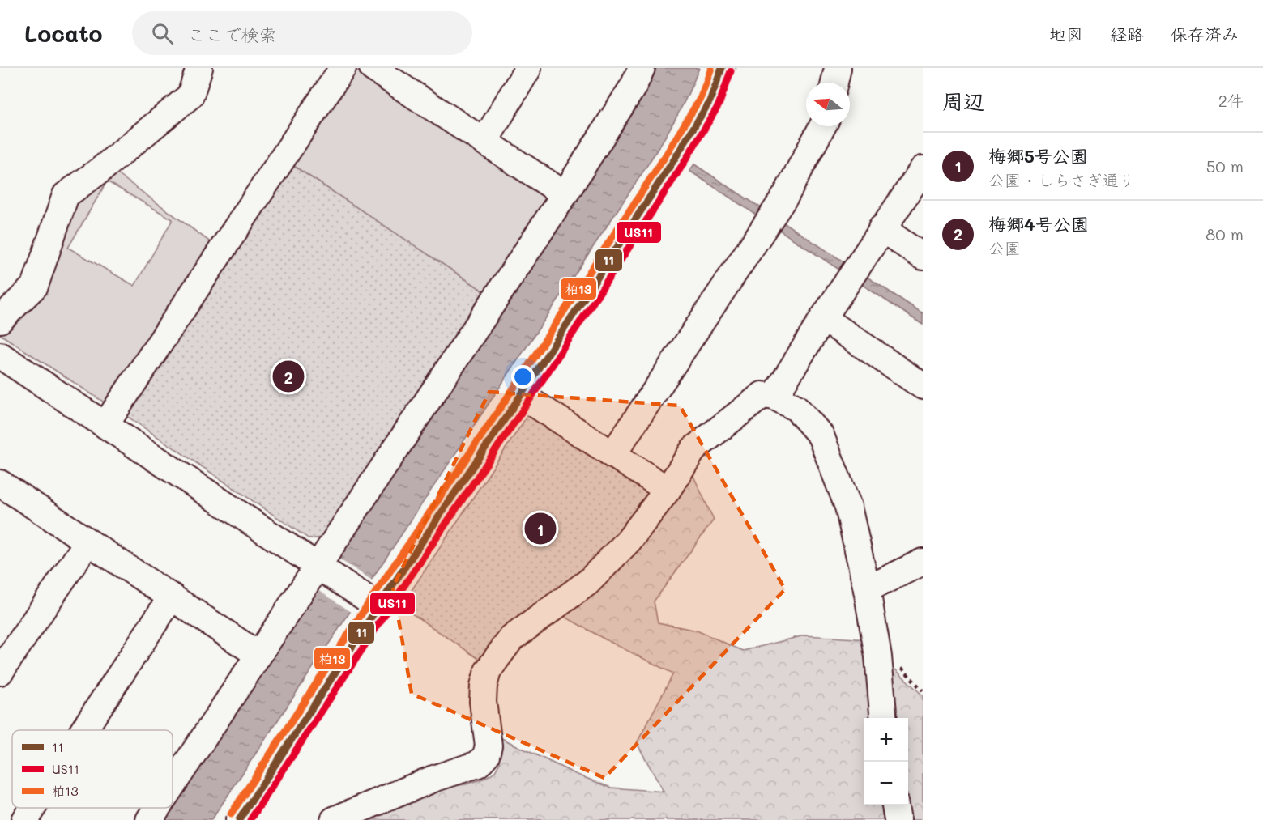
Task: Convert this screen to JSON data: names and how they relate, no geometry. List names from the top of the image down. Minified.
{"lines":["transit line 11","transit line 柏13","transit line US11"],"legend":["11","US11","柏13"],"north":"left","page":{"header":"Locato","search":"ここで検索","nav":["地図","経路","保存済み"],"heading":["周辺","2件"],"list":[{"mark":"1","name":"梅郷5号公園","note":"公園 · しらさぎ通り","value":"50 m"},{"mark":"2","name":"梅郷4号公園","note":"公園","value":"80 m"}],"pins":["2","1"],"map_buttons":["+","−"]}}
